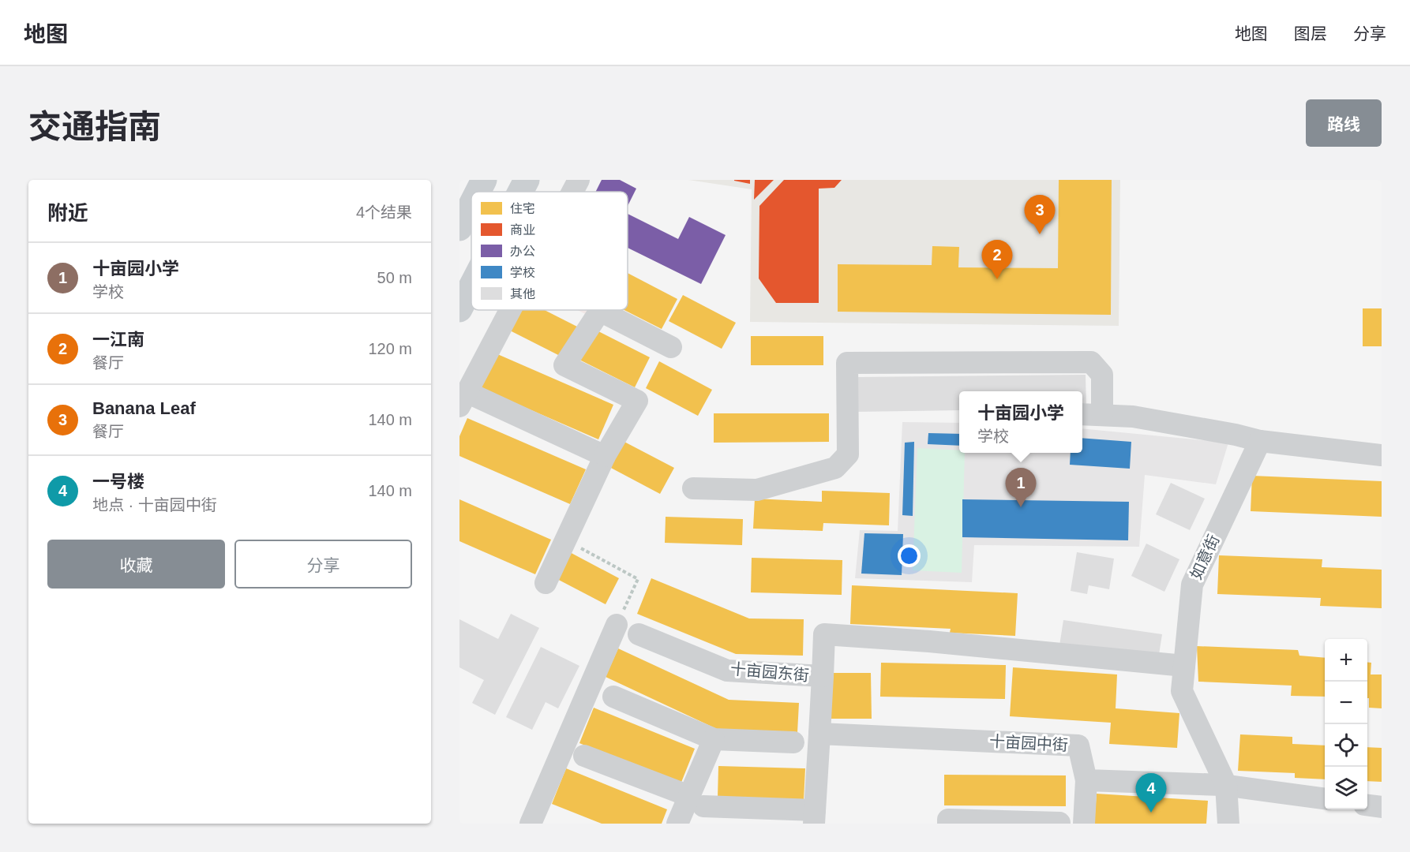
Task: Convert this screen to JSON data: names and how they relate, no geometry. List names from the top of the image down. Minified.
{"streets":{"street":["如意街","十亩园东街","十亩园中街"]},"crossings":[["十亩园东街","十亩园中街"]],"legend":["住宅","商业","办公","学校","其他"],"page":{"header":"地图","nav":["地图","图层","分享"],"title":"交通指南","buttons":["路线",["收藏","分享"]],"heading":["附近","4个结果"],"pins":["3","2","1","4"],"list":[{"mark":"1","name":"十亩园小学","note":"学校","value":"50 m"},{"mark":"2","name":"一江南","note":"餐厅","value":"120 m"},{"mark":"3","name":"Banana Leaf","note":"餐厅","value":"140 m"},{"mark":"4","name":"一号楼","note":"地点 · 十亩园中街","value":"140 m"}],"popup":["十亩园小学","学校"],"map_buttons":["+","−"]}}
